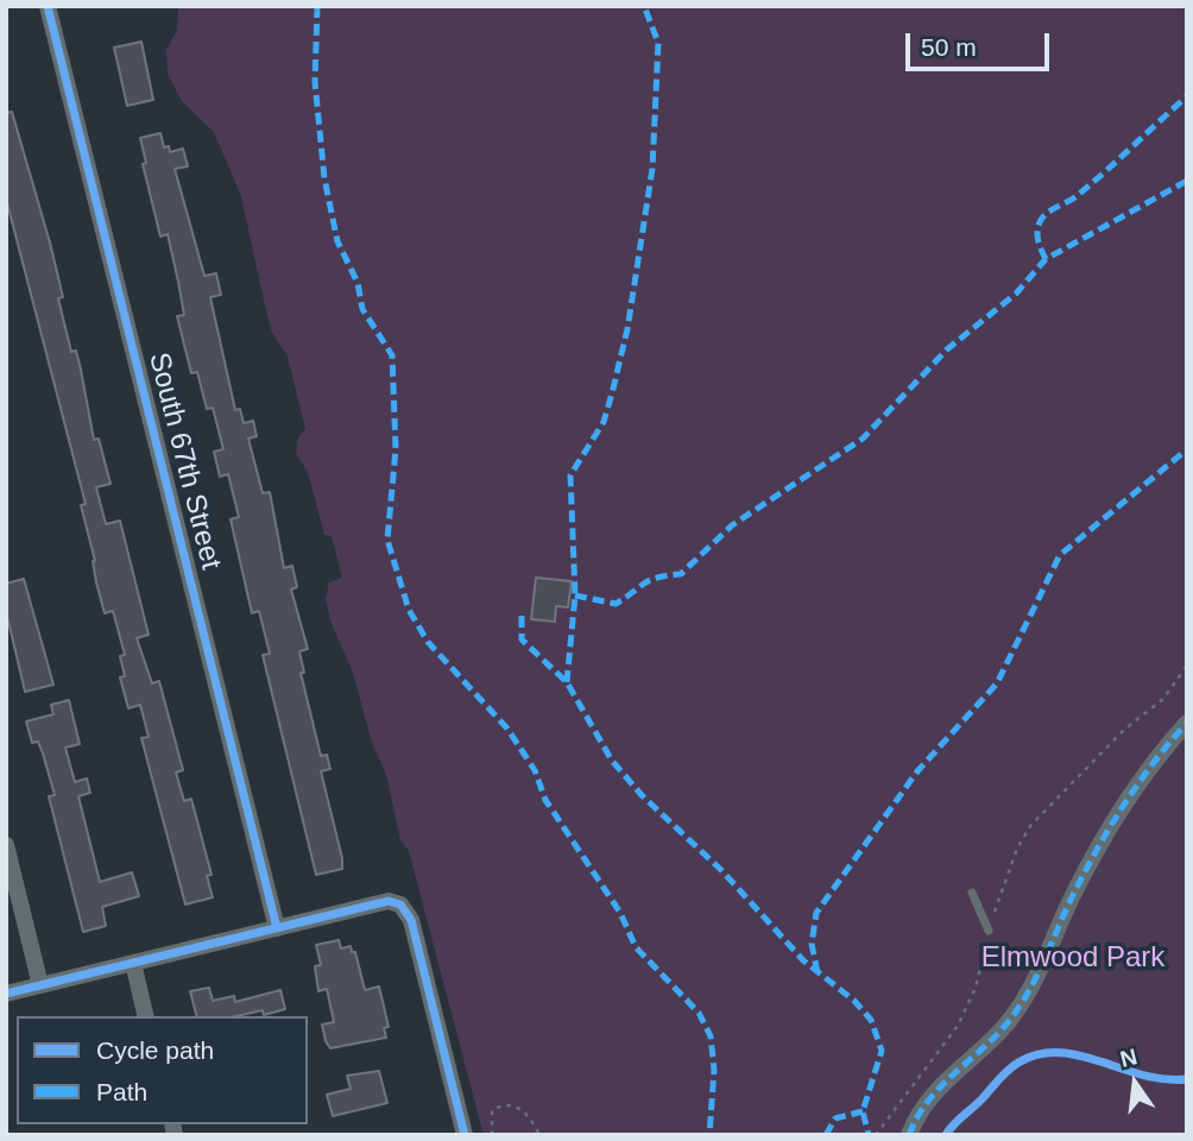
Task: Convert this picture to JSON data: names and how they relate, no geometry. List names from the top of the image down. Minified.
{"streets":{"street":["South 67th Street"]},"parks":["Elmwood Park"],"legend":["Cycle path","Path"],"scale_bar":"50 m","north":"top"}
